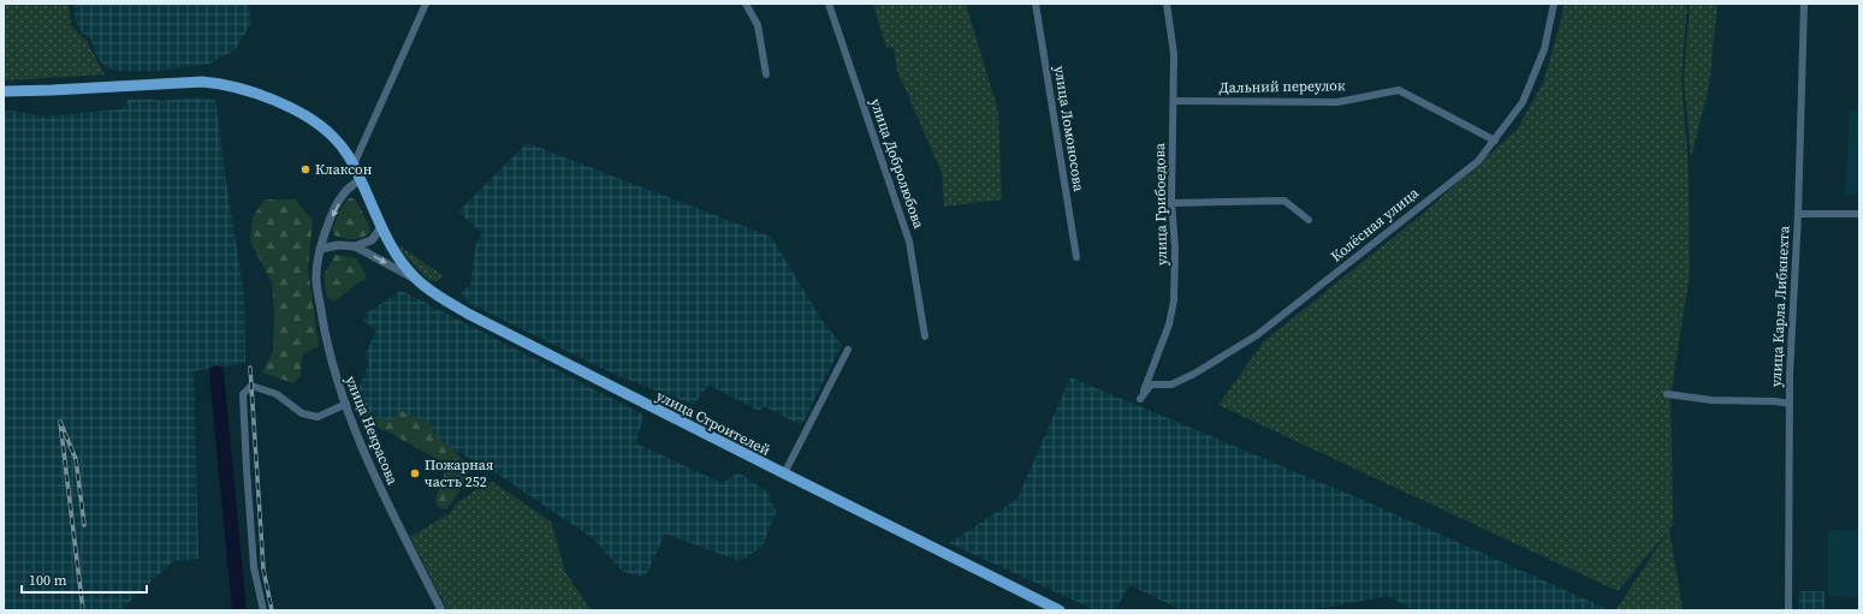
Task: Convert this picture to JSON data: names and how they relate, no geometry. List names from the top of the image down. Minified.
{"streets":{"main road":["улица Строителей"],"street":["Дальний переулок","улица Ломоносова","улица Добролюбова","улица Грибоедова","Колёсная улица","улица Карла Либкнехта","улица Некрасова"]},"crossings":[["Дальний переулок","улица Грибоедова"],["Дальний переулок","Колёсная улица"],["улица Грибоедова","Колёсная улица"],["улица Строителей","улица Некрасова"]],"places":["Клаксон","Пожарная часть 252"],"scale_bar":"100 m"}
